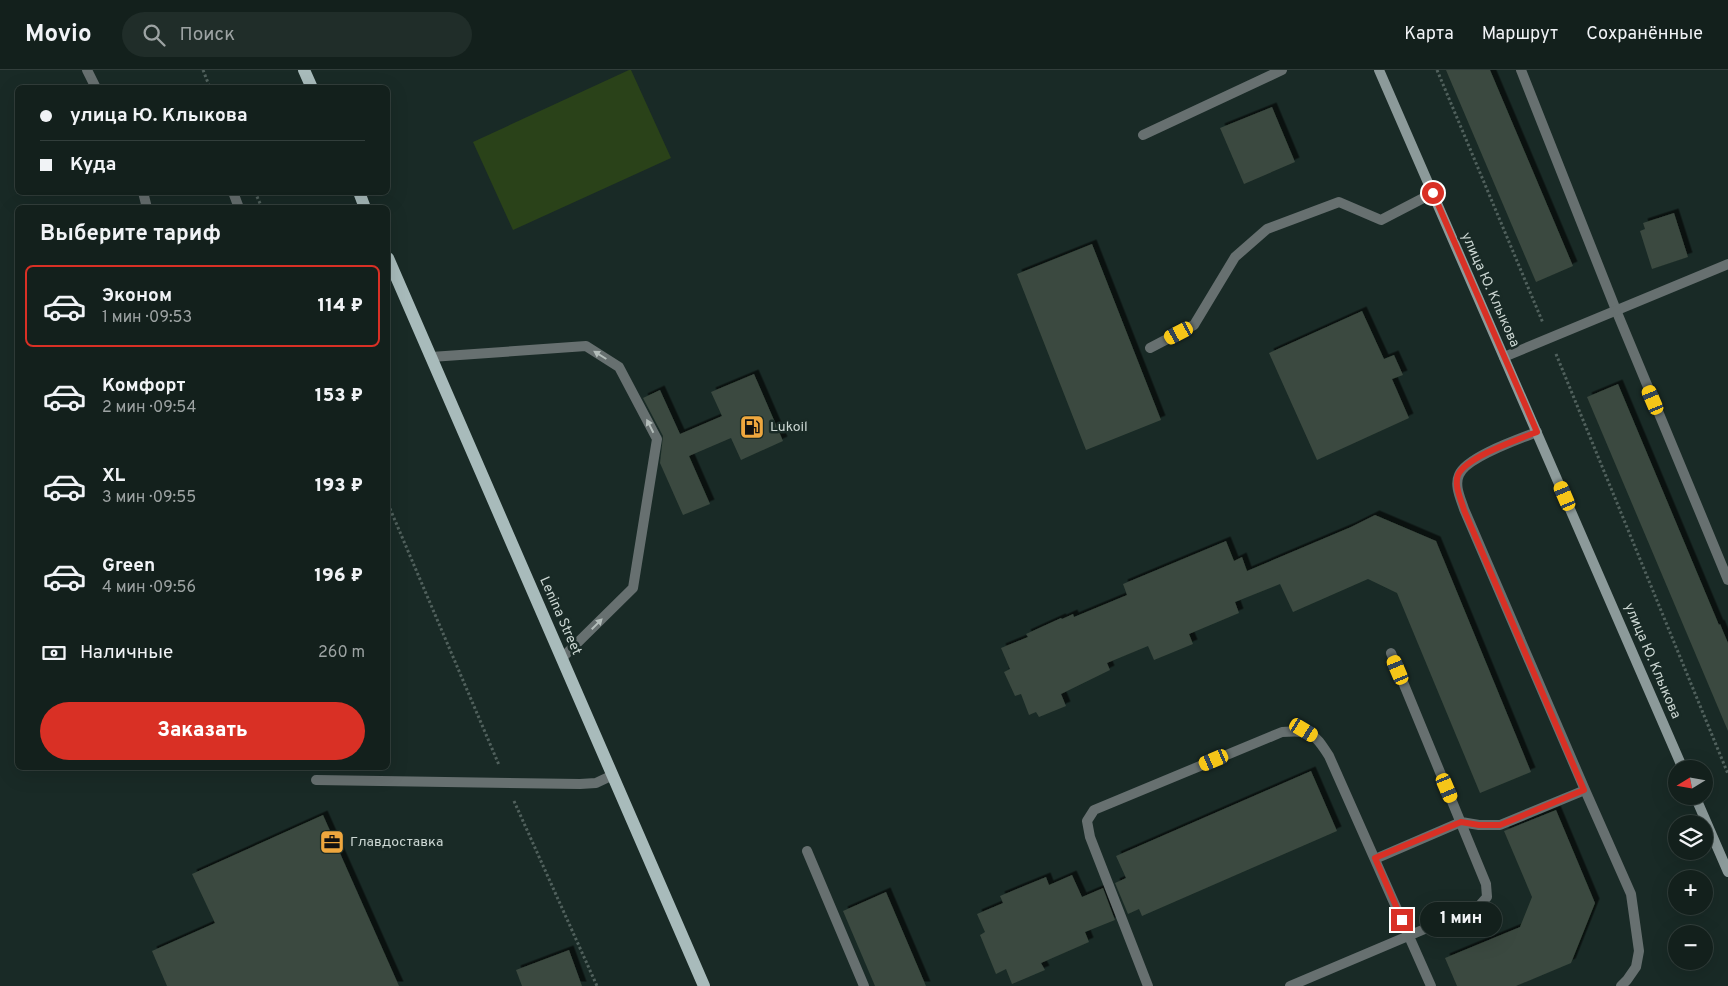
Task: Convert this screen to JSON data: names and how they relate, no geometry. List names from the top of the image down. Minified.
{"streets":{"main road":["улица Ю. Клыкова","Lenina Street"]},"places":{"fuel station":["Lukoil"],"office":["Главдоставка"]},"north":"left","page":{"header":"Movio","search":"Поиск","nav":["Карта","Маршрут","Сохранённые"],"banner":["улица Ю. Клыкова","Куда"],"heading":"Выберите тариф","list":[{"name":"Эконом","note":"1 мин · 09:53","value":"114 ₽"},{"name":"Комфорт","note":"2 мин · 09:54","value":"153 ₽"},{"name":"XL","note":"3 мин · 09:55","value":"193 ₽"},{"name":"Green","note":"4 мин · 09:56","value":"196 ₽"}],"pay":["Наличные","260 m"],"buttons":"Заказать","map_buttons":["+","−"],"bubble":"1 мин"}}
